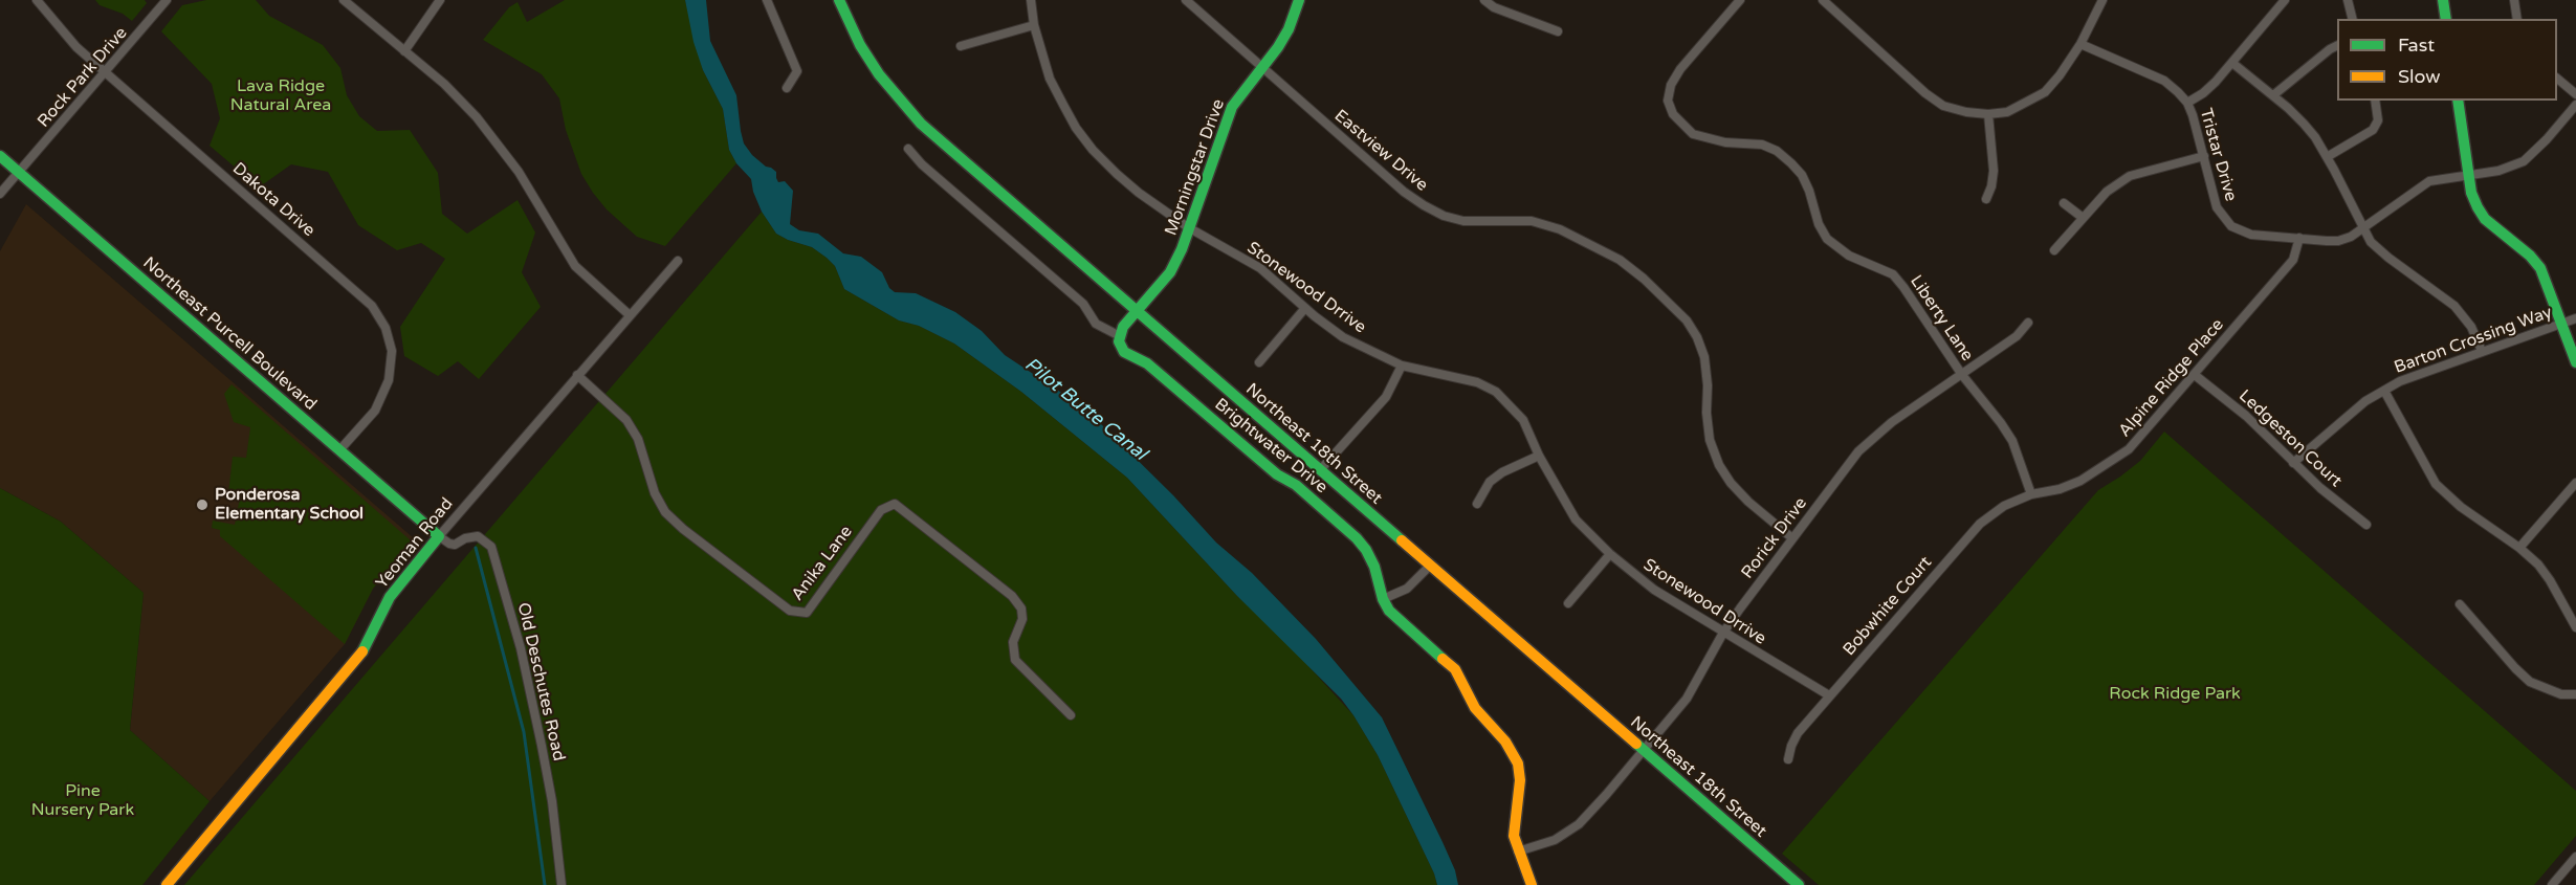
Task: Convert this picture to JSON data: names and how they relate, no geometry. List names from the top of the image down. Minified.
{"streets":{"street":["Rock Park Drive","Eastview Drive","Tristar Drive","Morningstar Drive","Dakota Drive","Stonewood Drrive","Liberty Lane","Northeast Purcell Boulevard","Barton Crossing Way","Alpine Ridge Place","Ledgeston Court","Northeast 18th Street","Brightwater Drive","Rorick Drive","Yeoman Road","Anika Lane","Bobwhite Court","Old Deschutes Road"]},"crossings":[["Rock Park Drive","Dakota Drive"],["Rock Park Drive","Northeast Purcell Boulevard"],["Eastview Drive","Morningstar Drive"],["Eastview Drive","Rorick Drive"],["Tristar Drive","Alpine Ridge Place"],["Morningstar Drive","Stonewood Drrive"],["Morningstar Drive","Northeast 18th Street"],["Dakota Drive","Northeast Purcell Boulevard"],["Stonewood Drrive","Rorick Drive"],["Stonewood Drrive","Bobwhite Court"],["Liberty Lane","Alpine Ridge Place"],["Liberty Lane","Rorick Drive"],["Liberty Lane","Bobwhite Court"],["Northeast Purcell Boulevard","Yeoman Road"],["Northeast Purcell Boulevard","Old Deschutes Road"],["Barton Crossing Way","Ledgeston Court"],["Alpine Ridge Place","Ledgeston Court"],["Alpine Ridge Place","Bobwhite Court"],["Northeast 18th Street","Rorick Drive"],["Brightwater Drive","Rorick Drive"],["Yeoman Road","Anika Lane"],["Yeoman Road","Old Deschutes Road"]],"water":["Pilot Butte Canal"],"parks":["Lava Ridge Natural Area","Rock Ridge Park","Pine Nursery Park"],"places":["Ponderosa Elementary School"],"legend":["Fast","Slow"]}
